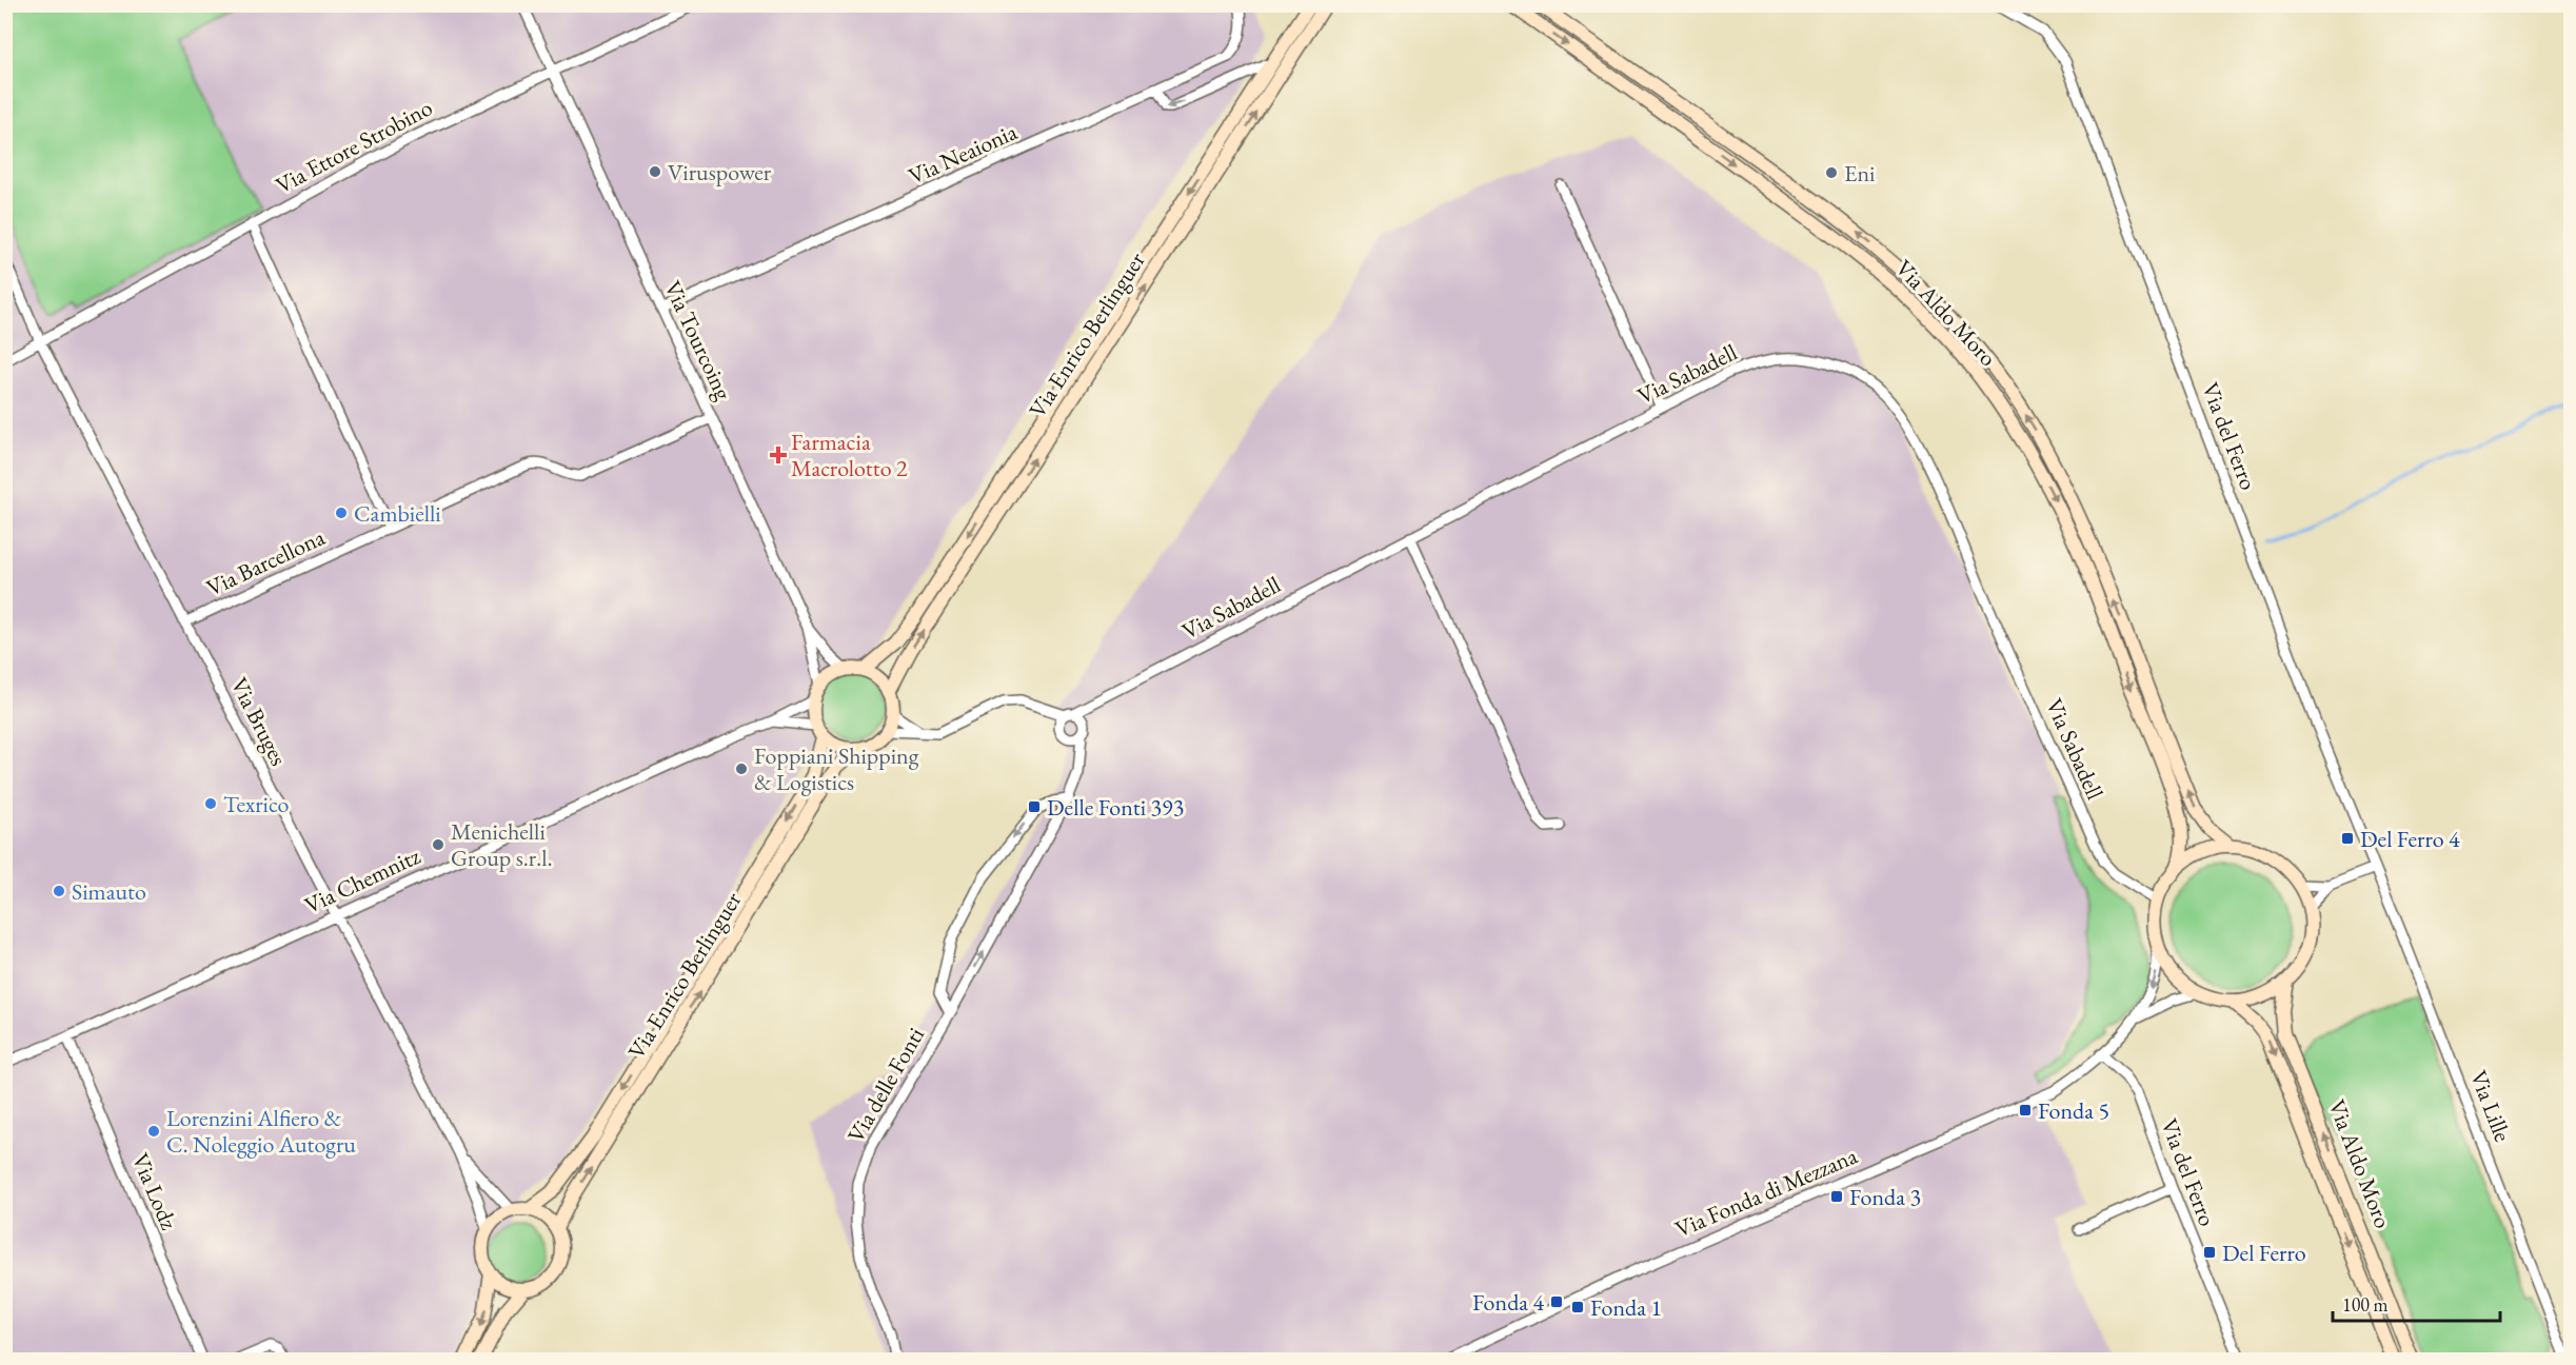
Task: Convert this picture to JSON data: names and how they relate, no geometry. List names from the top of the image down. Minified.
{"streets":{"main road":["Via Aldo Moro","Via Enrico Berlinguer"],"street":["Via Ettore Strobino","Via Neaionia","Via Tourcoing","Via Sabadell","Via del Ferro","Via Barcellona","Via Bruges","Via Chemnitz","Via delle Fonti","Via Lille","Via Lodz","Via Fonda di Mezzana"]},"crossings":[["Via Ettore Strobino","Via Tourcoing"],["Via Ettore Strobino","Via Bruges"],["Via Neaionia","Via Tourcoing"],["Via Aldo Moro","Via Sabadell"],["Via Enrico Berlinguer","Via Tourcoing"],["Via Enrico Berlinguer","Via Bruges"],["Via Enrico Berlinguer","Via Chemnitz"],["Via Tourcoing","Via Barcellona"],["Via Tourcoing","Via Chemnitz"],["Via Sabadell","Via delle Fonti"],["Via del Ferro","Via Lille"],["Via del Ferro","Via Fonda di Mezzana"],["Via Barcellona","Via Bruges"],["Via Bruges","Via Chemnitz"],["Via Chemnitz","Via Lodz"]],"places":{"other":["Viruspower","Eni","Cambielli","Foppiani Shipping & Logistics","Texrico","Menichelli Group s.r.l.","Simauto","Lorenzini Alfiero & C. Noleggio Autogru"],"health":["Farmacia Macrolotto 2"],"transit":["Delle Fonti 393","Del Ferro 4","Fonda 5","Fonda 3","Del Ferro","Fonda 4","Fonda 1"]},"scale_bar":"100 m"}
